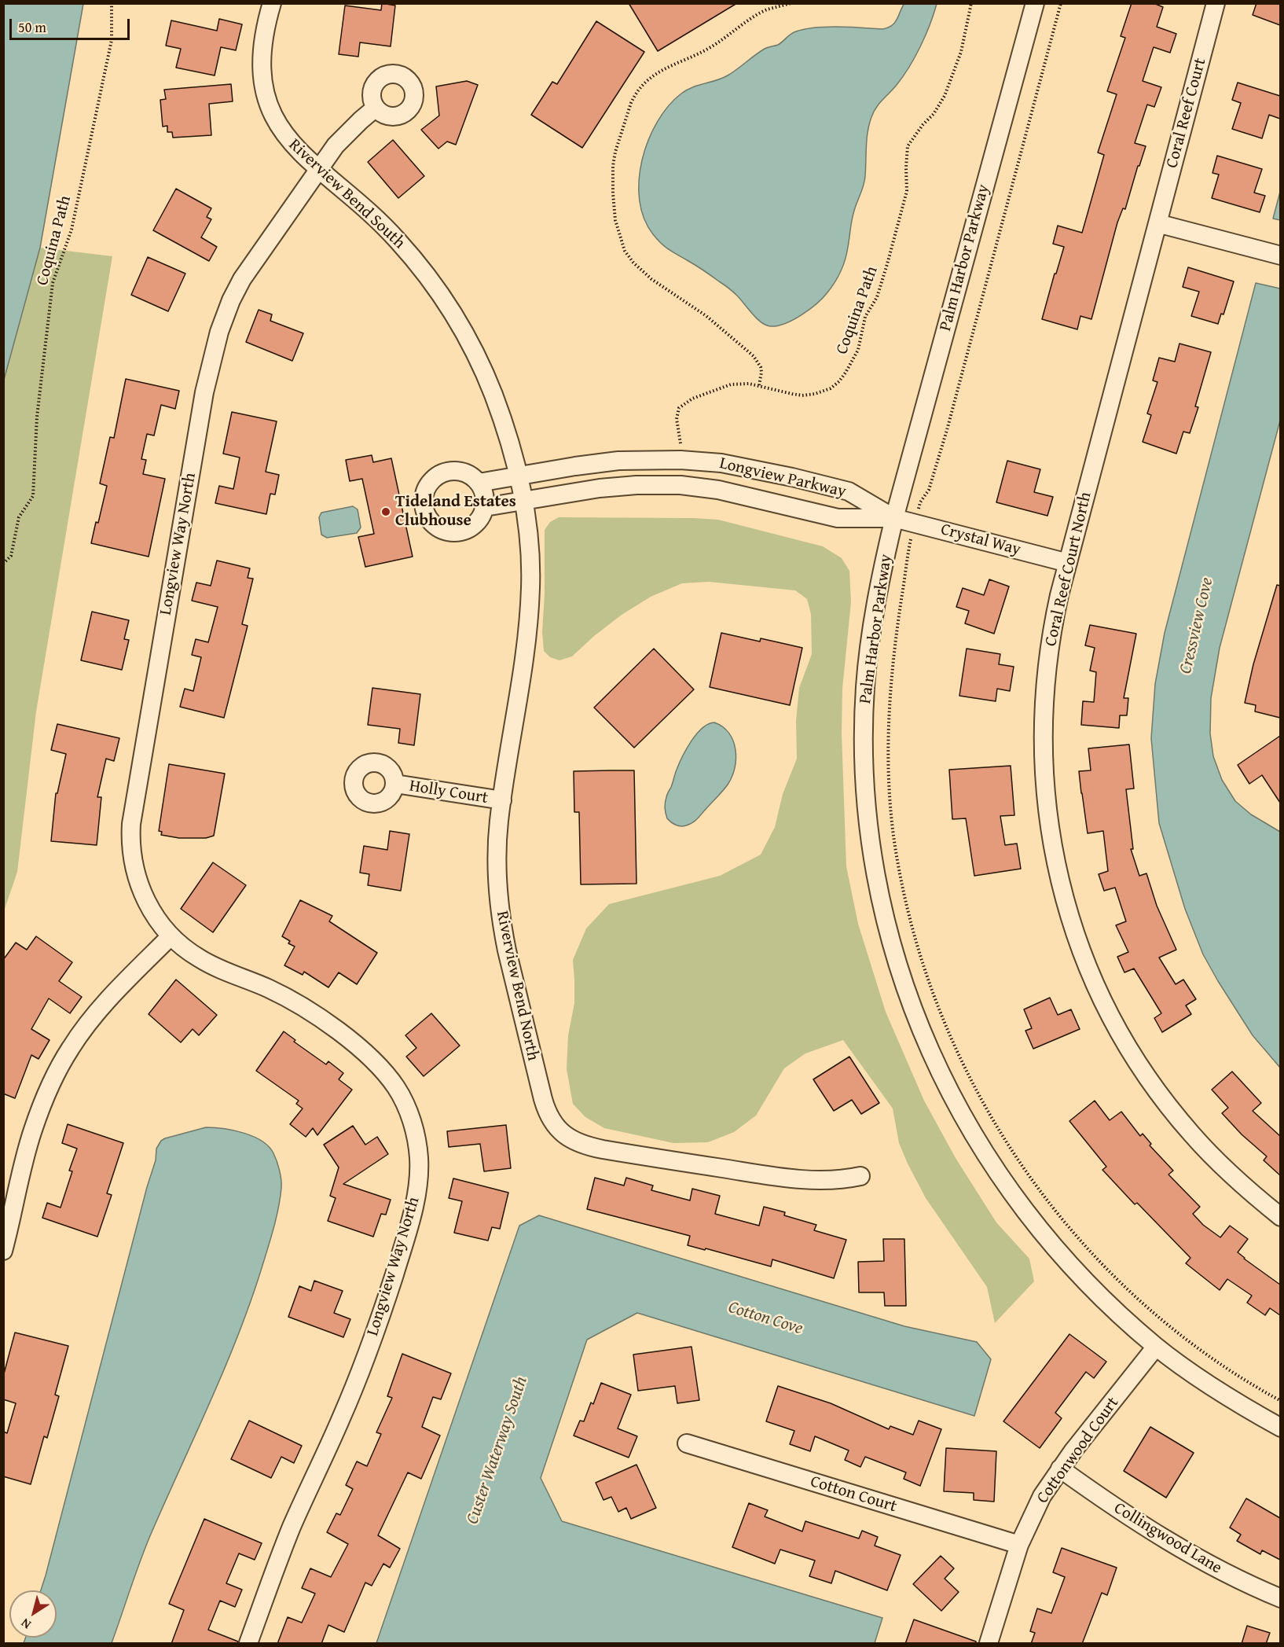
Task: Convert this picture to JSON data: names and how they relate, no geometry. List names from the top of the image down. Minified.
{"streets":{"street":["Coral Reef Court","Riverview Bend South","Palm Harbor Parkway","Longview Parkway","Crystal Way","Longview Way North","Coral Reef Court North","Holly Court","Riverview Bend North","Cottonwood Court","Cotton Court","Collingwood Lane"],"path":["Coquina Path"]},"crossings":[["Coral Reef Court","Coral Reef Court North"],["Riverview Bend South","Longview Parkway"],["Riverview Bend South","Longview Way North"],["Riverview Bend South","Riverview Bend North"],["Coquina Path","Longview Parkway"],["Palm Harbor Parkway","Longview Parkway"],["Palm Harbor Parkway","Crystal Way"],["Palm Harbor Parkway","Cottonwood Court"],["Longview Parkway","Crystal Way"],["Longview Parkway","Riverview Bend North"],["Crystal Way","Coral Reef Court North"],["Holly Court","Riverview Bend North"],["Cottonwood Court","Cotton Court"],["Cottonwood Court","Collingwood Lane"]],"water":["Cressview Cove","Cotton Cove","Custer Waterway South"],"places":["Tideland Estates Clubhouse"],"scale_bar":"50 m","north":"bottom left"}
